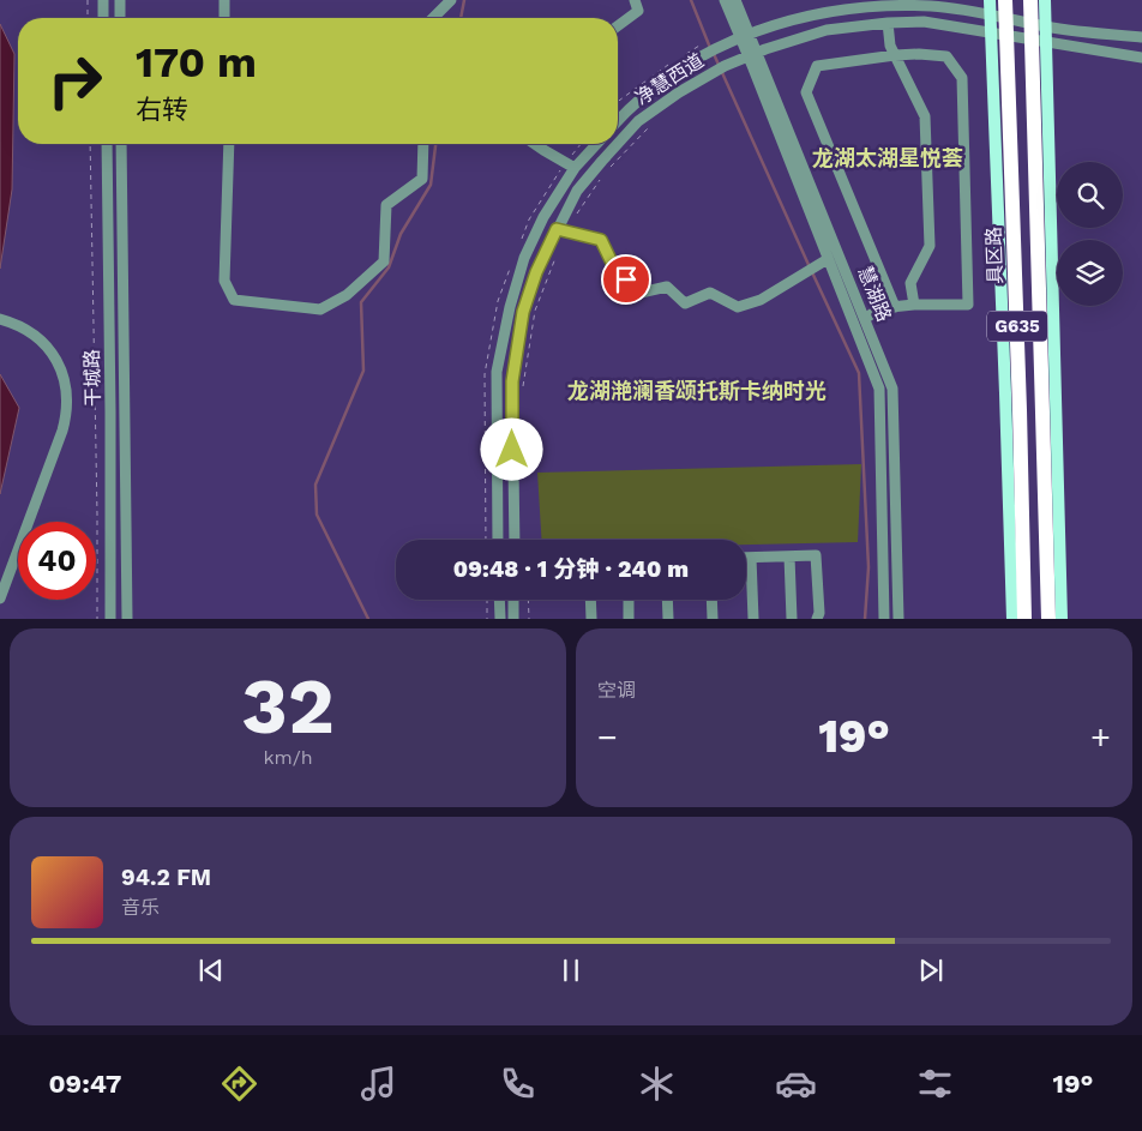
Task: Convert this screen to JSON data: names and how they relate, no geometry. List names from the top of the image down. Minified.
{"streets":{"highway":["具区路","G635"],"street":["净慧西道","慧湖路","干城路"]},"crossings":[["净慧西道","具区路"],["净慧西道","慧湖路"],["净慧西道","G635"]],"districts":["龙湖太湖星悦荟","龙湖滟澜香颂托斯卡纳时光"],"page":{"turn":["170 m","右转"],"limit":"40","trip":"09:48 · 1 分钟 · 240 m","tile":[["32","km/h"],"空调"],"heat":["−","19°","+"],"song":["94.2 FM","音乐"],"tabs":["09:47","19°"]}}
